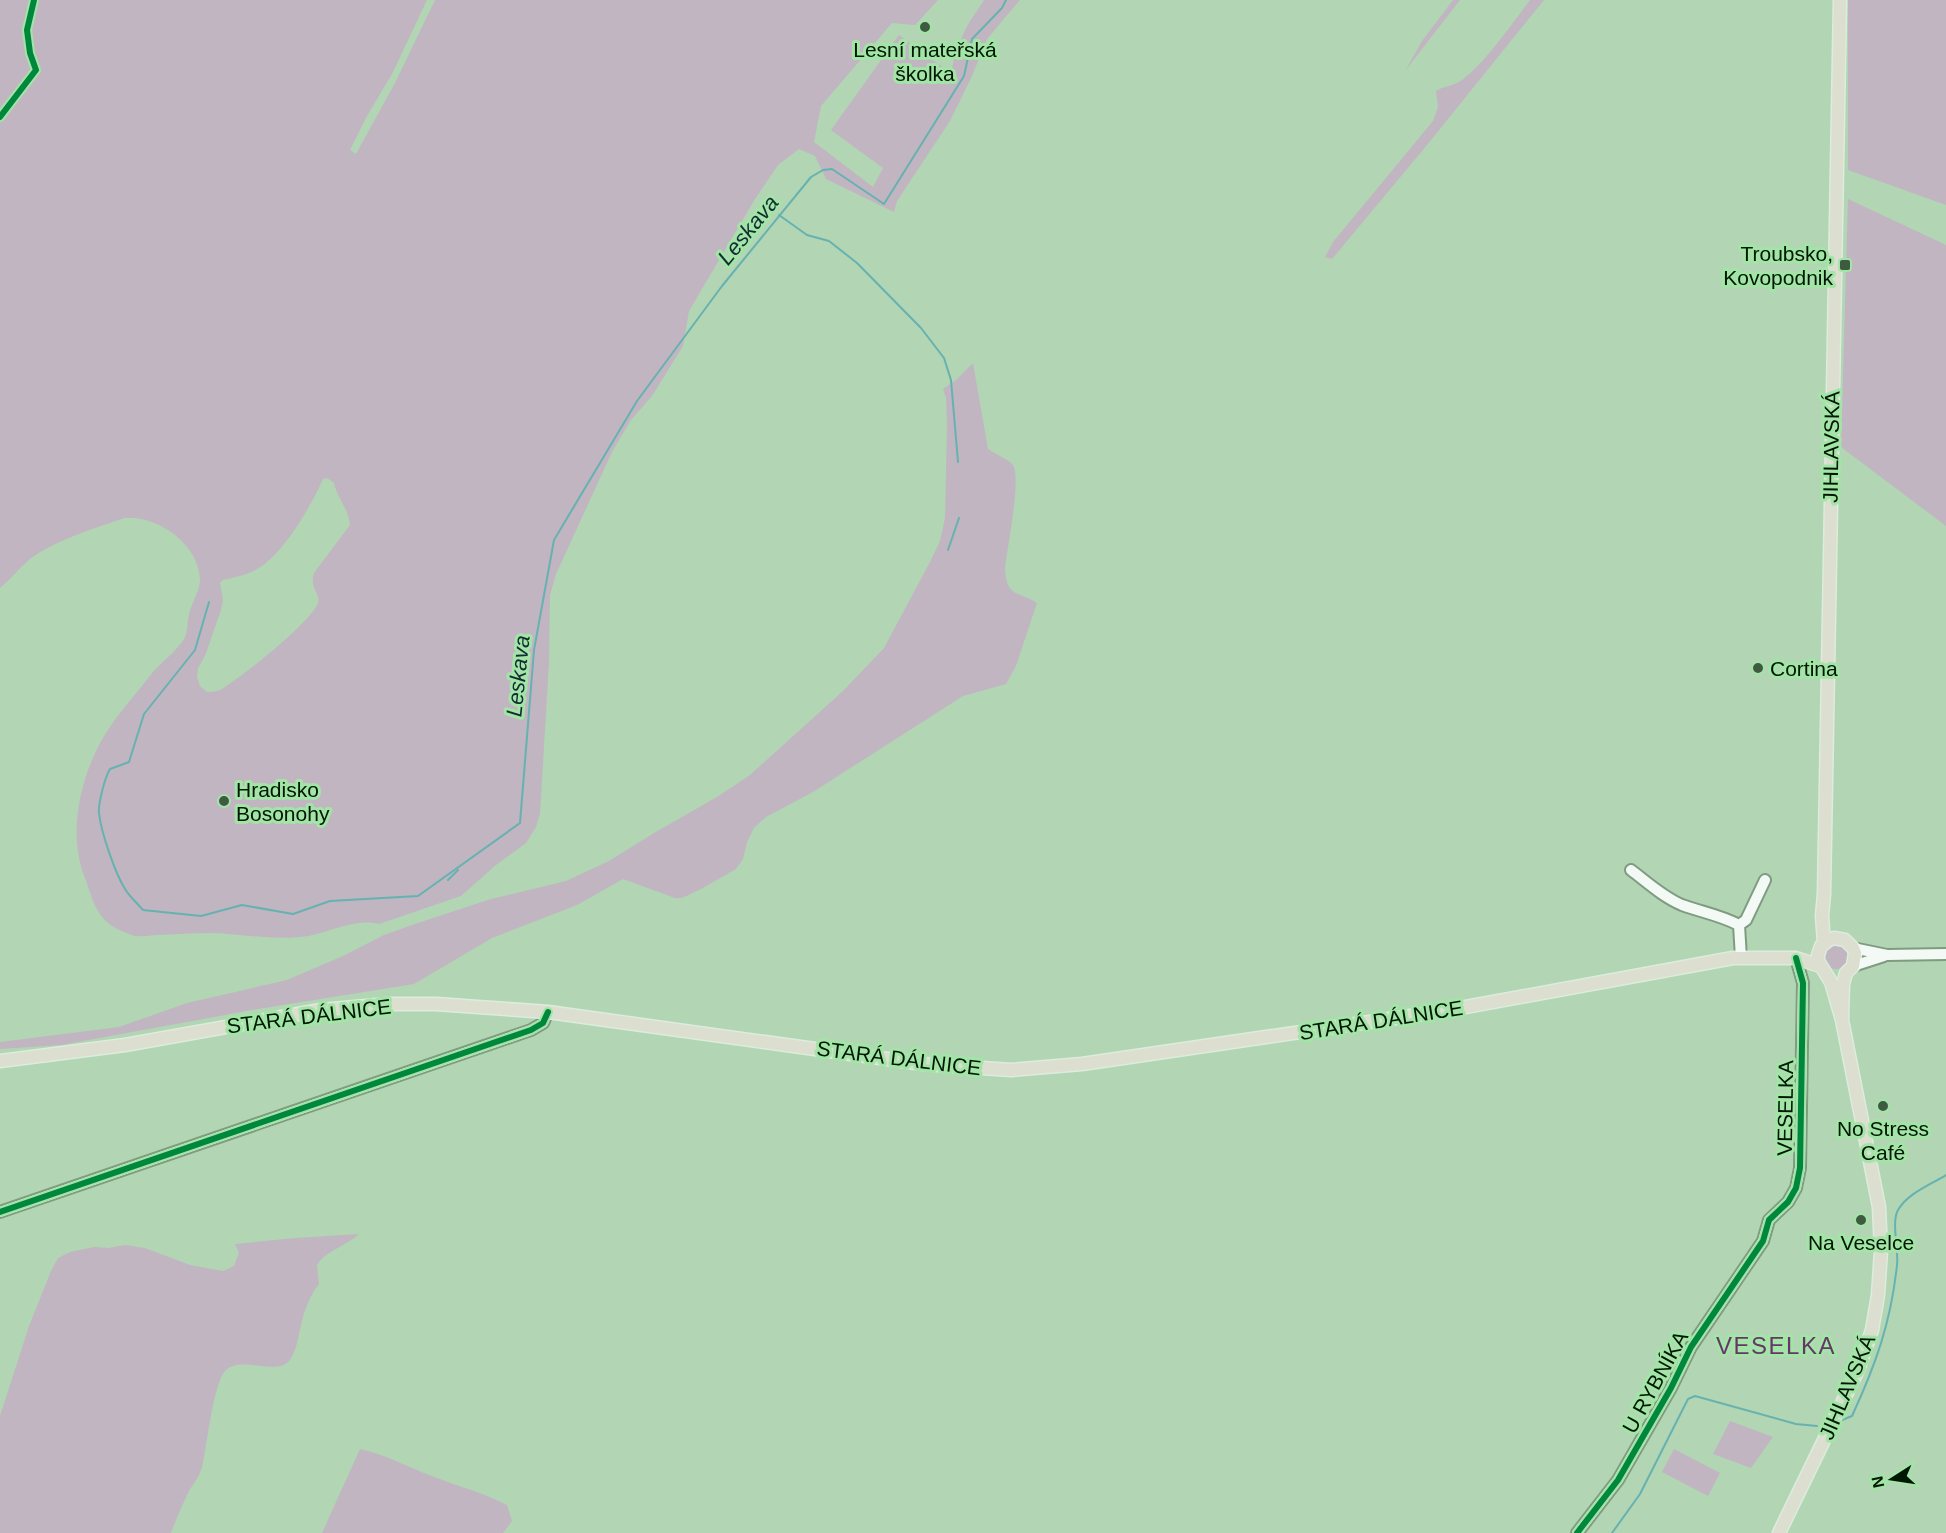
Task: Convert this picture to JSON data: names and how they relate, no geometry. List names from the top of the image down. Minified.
{"streets":{"main road":["JIHLAVSKÁ","STARÁ DÁLNICE"],"street":["VESELKA","U RYBNÍKA"]},"crossings":[["JIHLAVSKÁ","STARÁ DÁLNICE"],["STARÁ DÁLNICE","VESELKA"],["VESELKA","U RYBNÍKA"]],"districts":["VESELKA"],"water":["Leskava"],"places":{"other":["Lesní mateřská školka","Cortina","Hradisko Bosonohy","No Stress Café","Na Veselce"],"transit":["Troubsko, Kovopodnik"]},"north":"left"}
